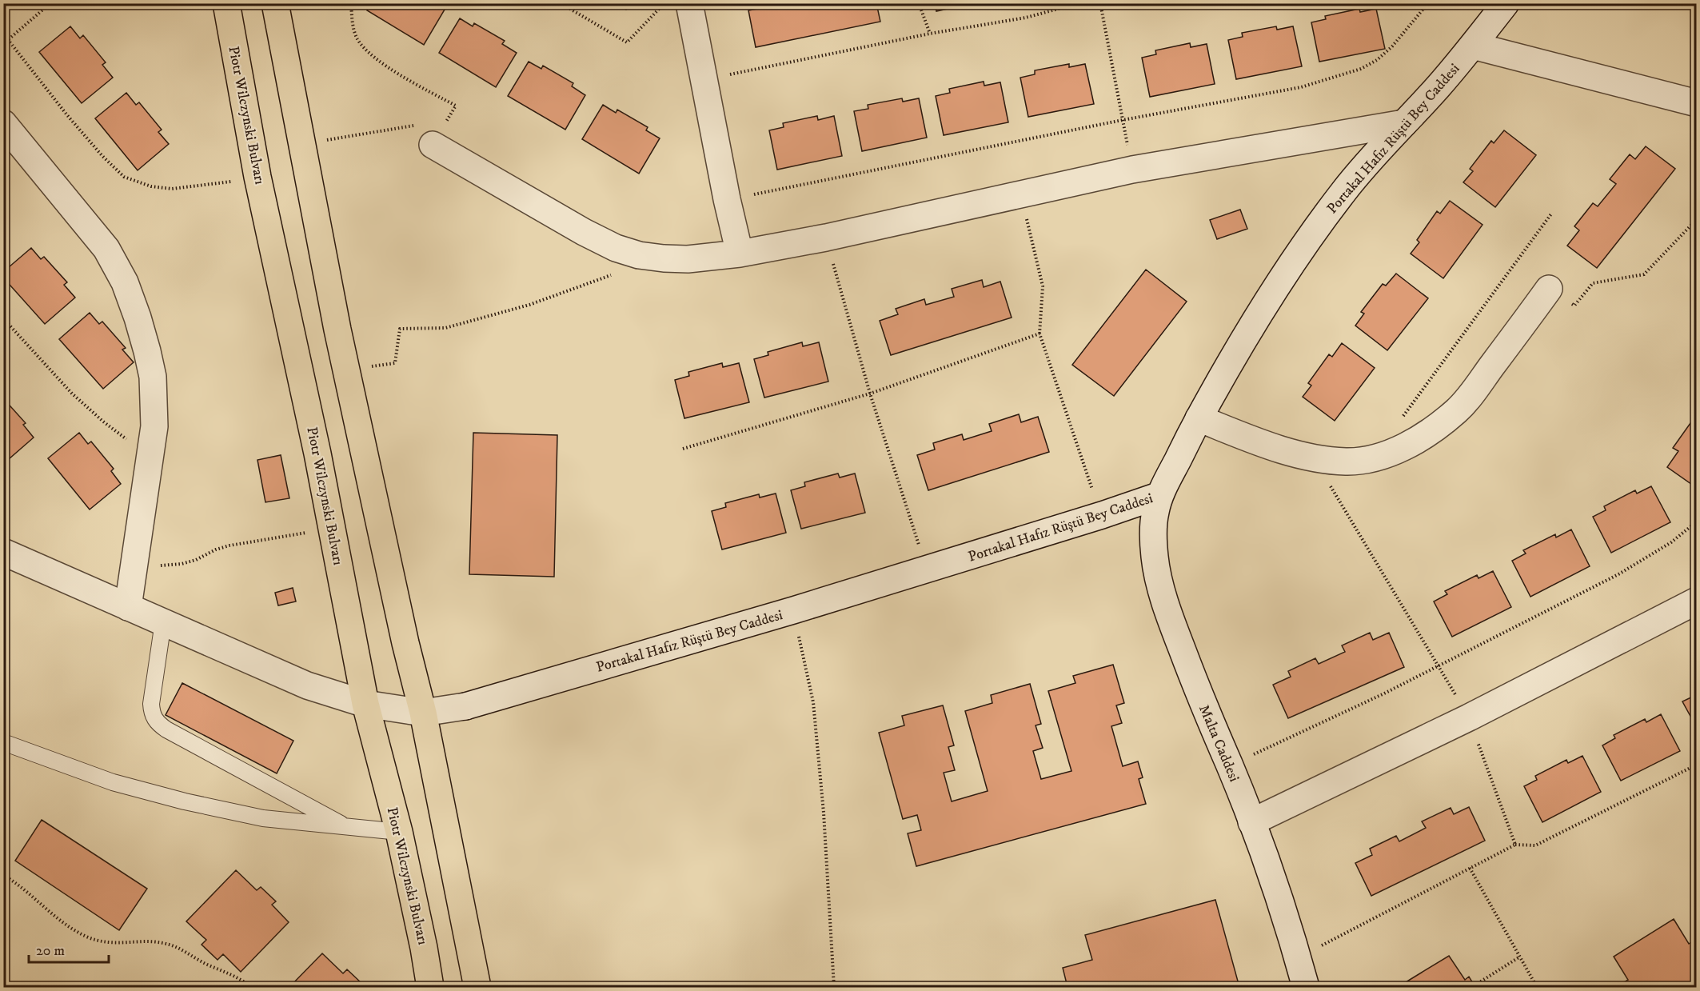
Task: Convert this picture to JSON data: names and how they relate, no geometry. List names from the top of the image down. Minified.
{"streets":{"main road":["Piotr Wilczynski Bulvarı"],"street":["Portakal Hafız Rüştü Bey Caddesi","Malta Caddesi"]},"crossings":[["Piotr Wilczynski Bulvarı","Portakal Hafız Rüştü Bey Caddesi"],["Portakal Hafız Rüştü Bey Caddesi","Malta Caddesi"]],"scale_bar":"20 m"}
